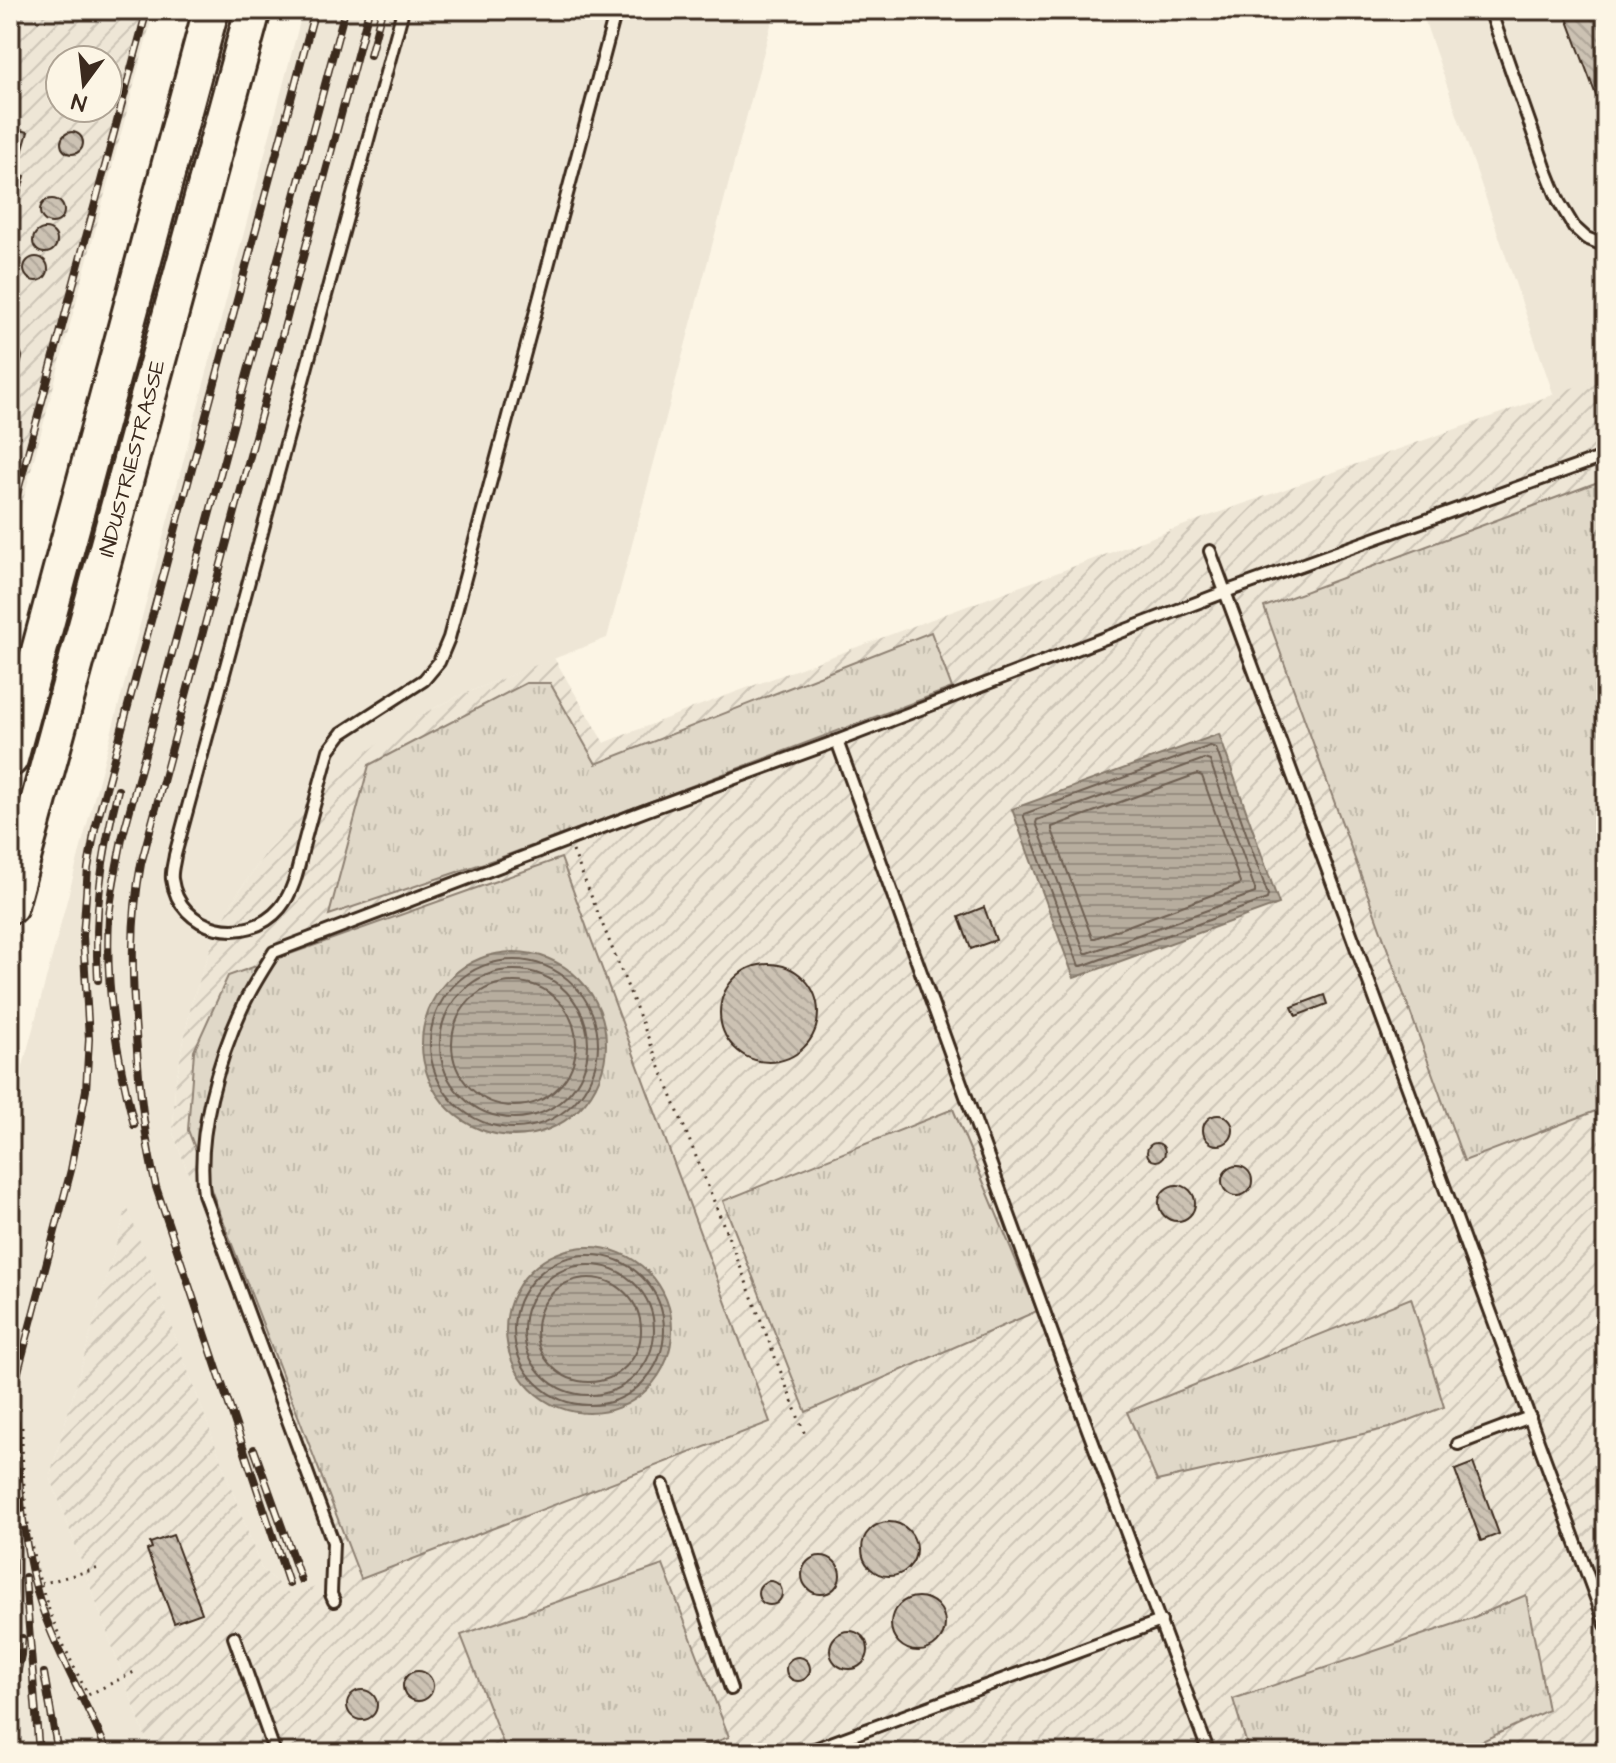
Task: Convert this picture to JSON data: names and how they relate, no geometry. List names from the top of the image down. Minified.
{"streets":{"highway":["INDUSTRIESTRASSE"]},"north":"bottom"}
